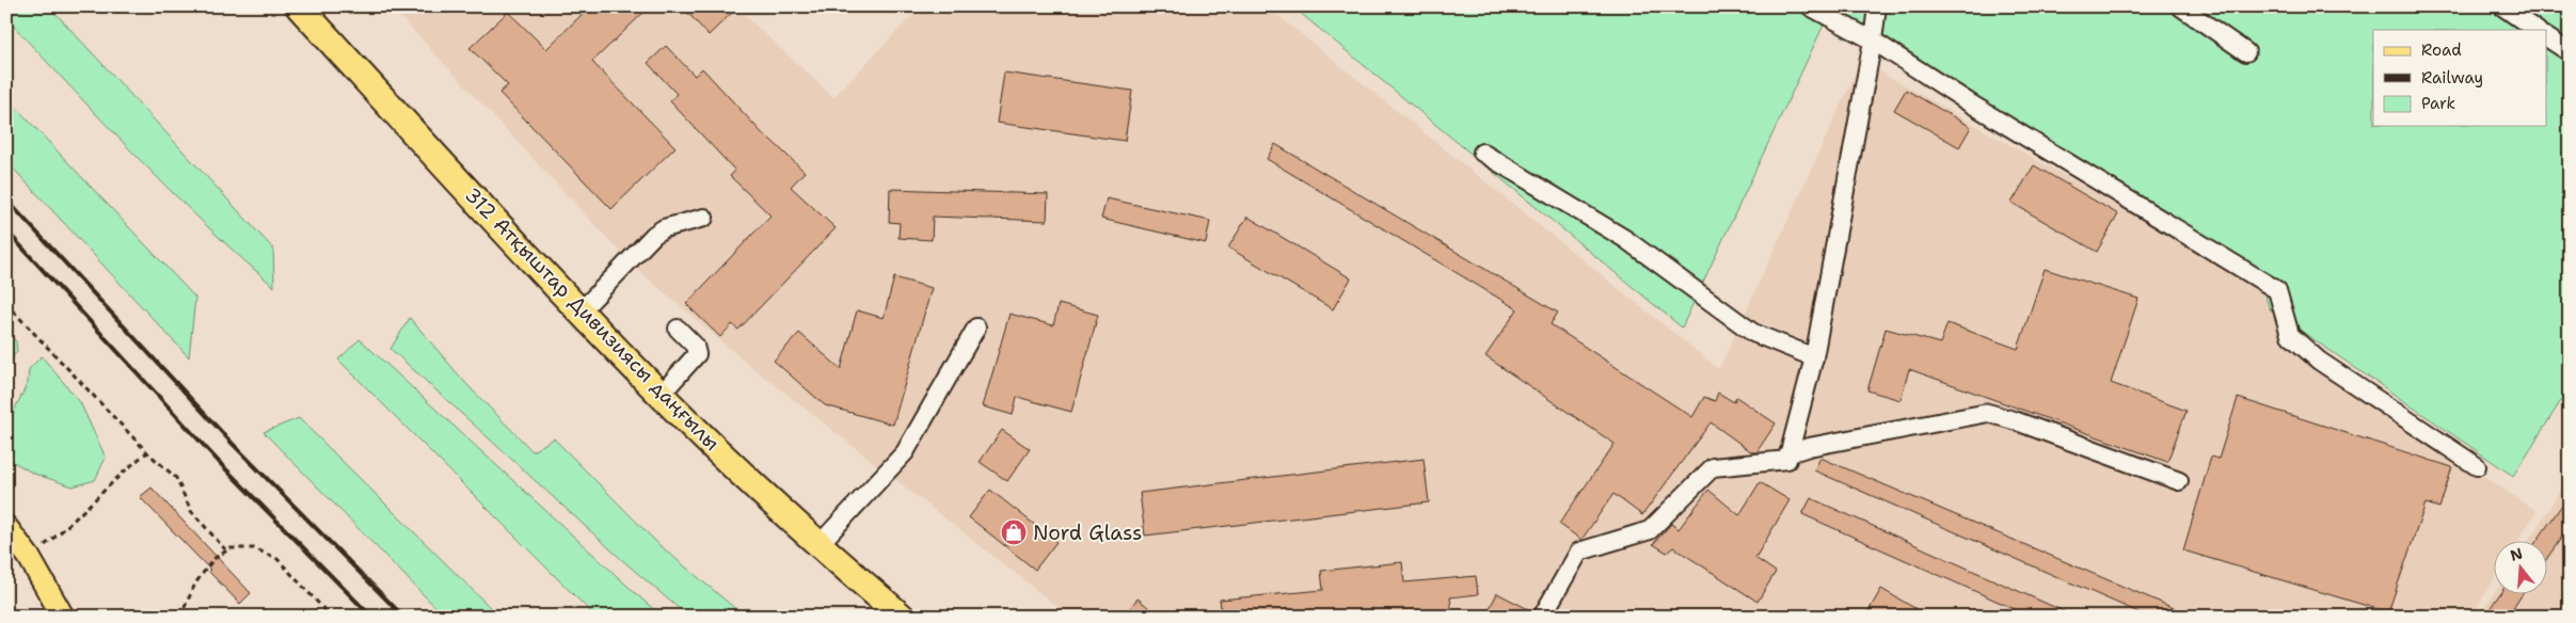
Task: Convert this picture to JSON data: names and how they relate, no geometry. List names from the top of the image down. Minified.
{"streets":{"highway":["312 Атқыштар Дивизиясы даңғылы"]},"places":{"shop":["Nord Glass"]},"legend":["Road","Railway","Park"],"north":"top"}
